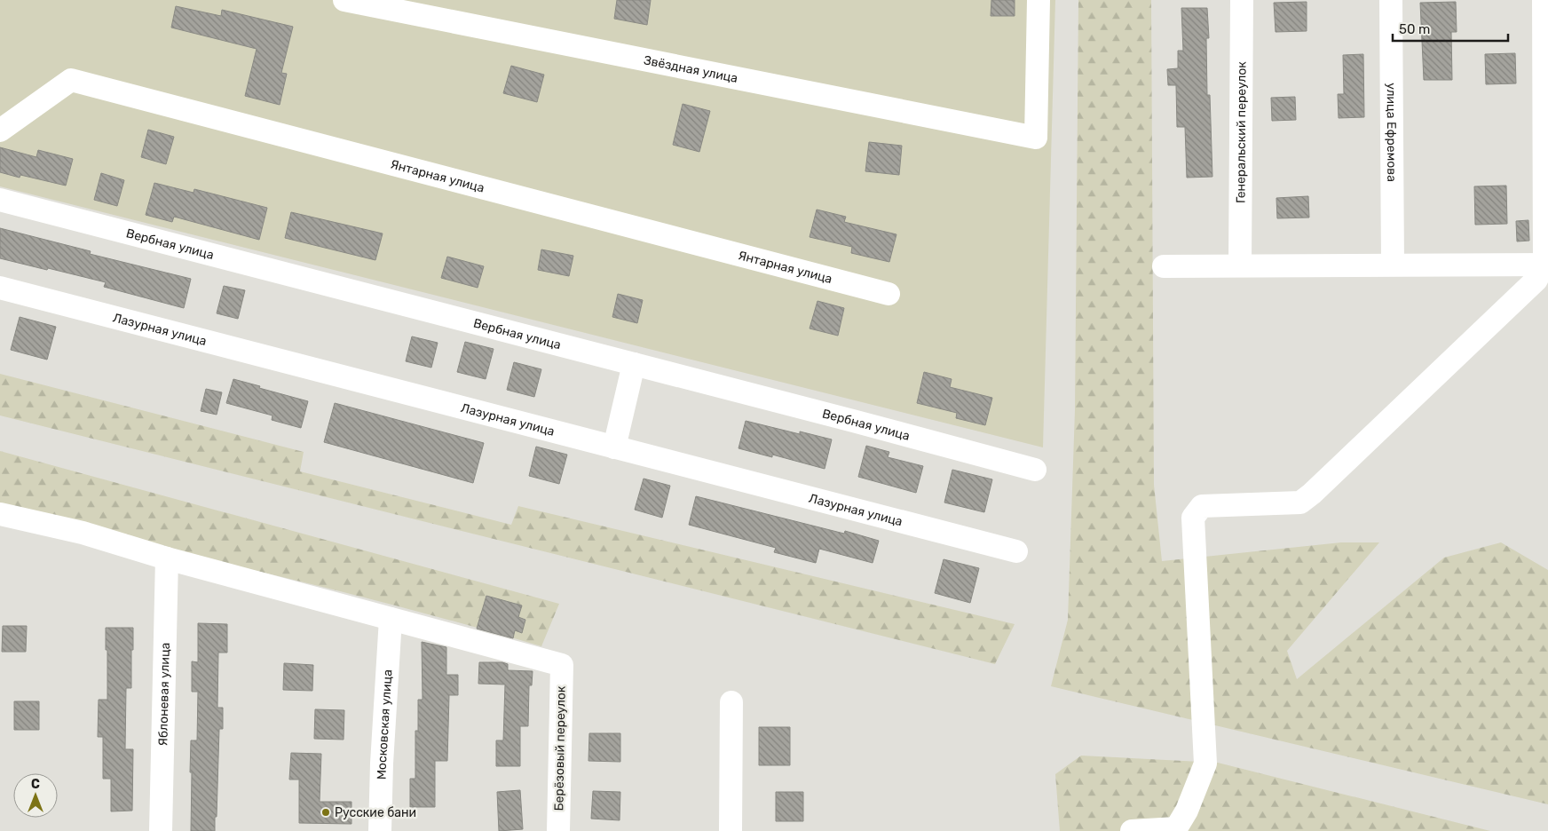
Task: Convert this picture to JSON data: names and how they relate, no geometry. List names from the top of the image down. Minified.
{"streets":{"street":["Звёздная улица","улица Ефремова","Генеральский переулок","Янтарная улица","Вербная улица","Лазурная улица","Яблоневая улица","Московская улица","Берёзовый переулок"]},"crossings":[["Московская улица","Берёзовый переулок"]],"places":["Русские бани"],"scale_bar":"50 m","north":"top"}
